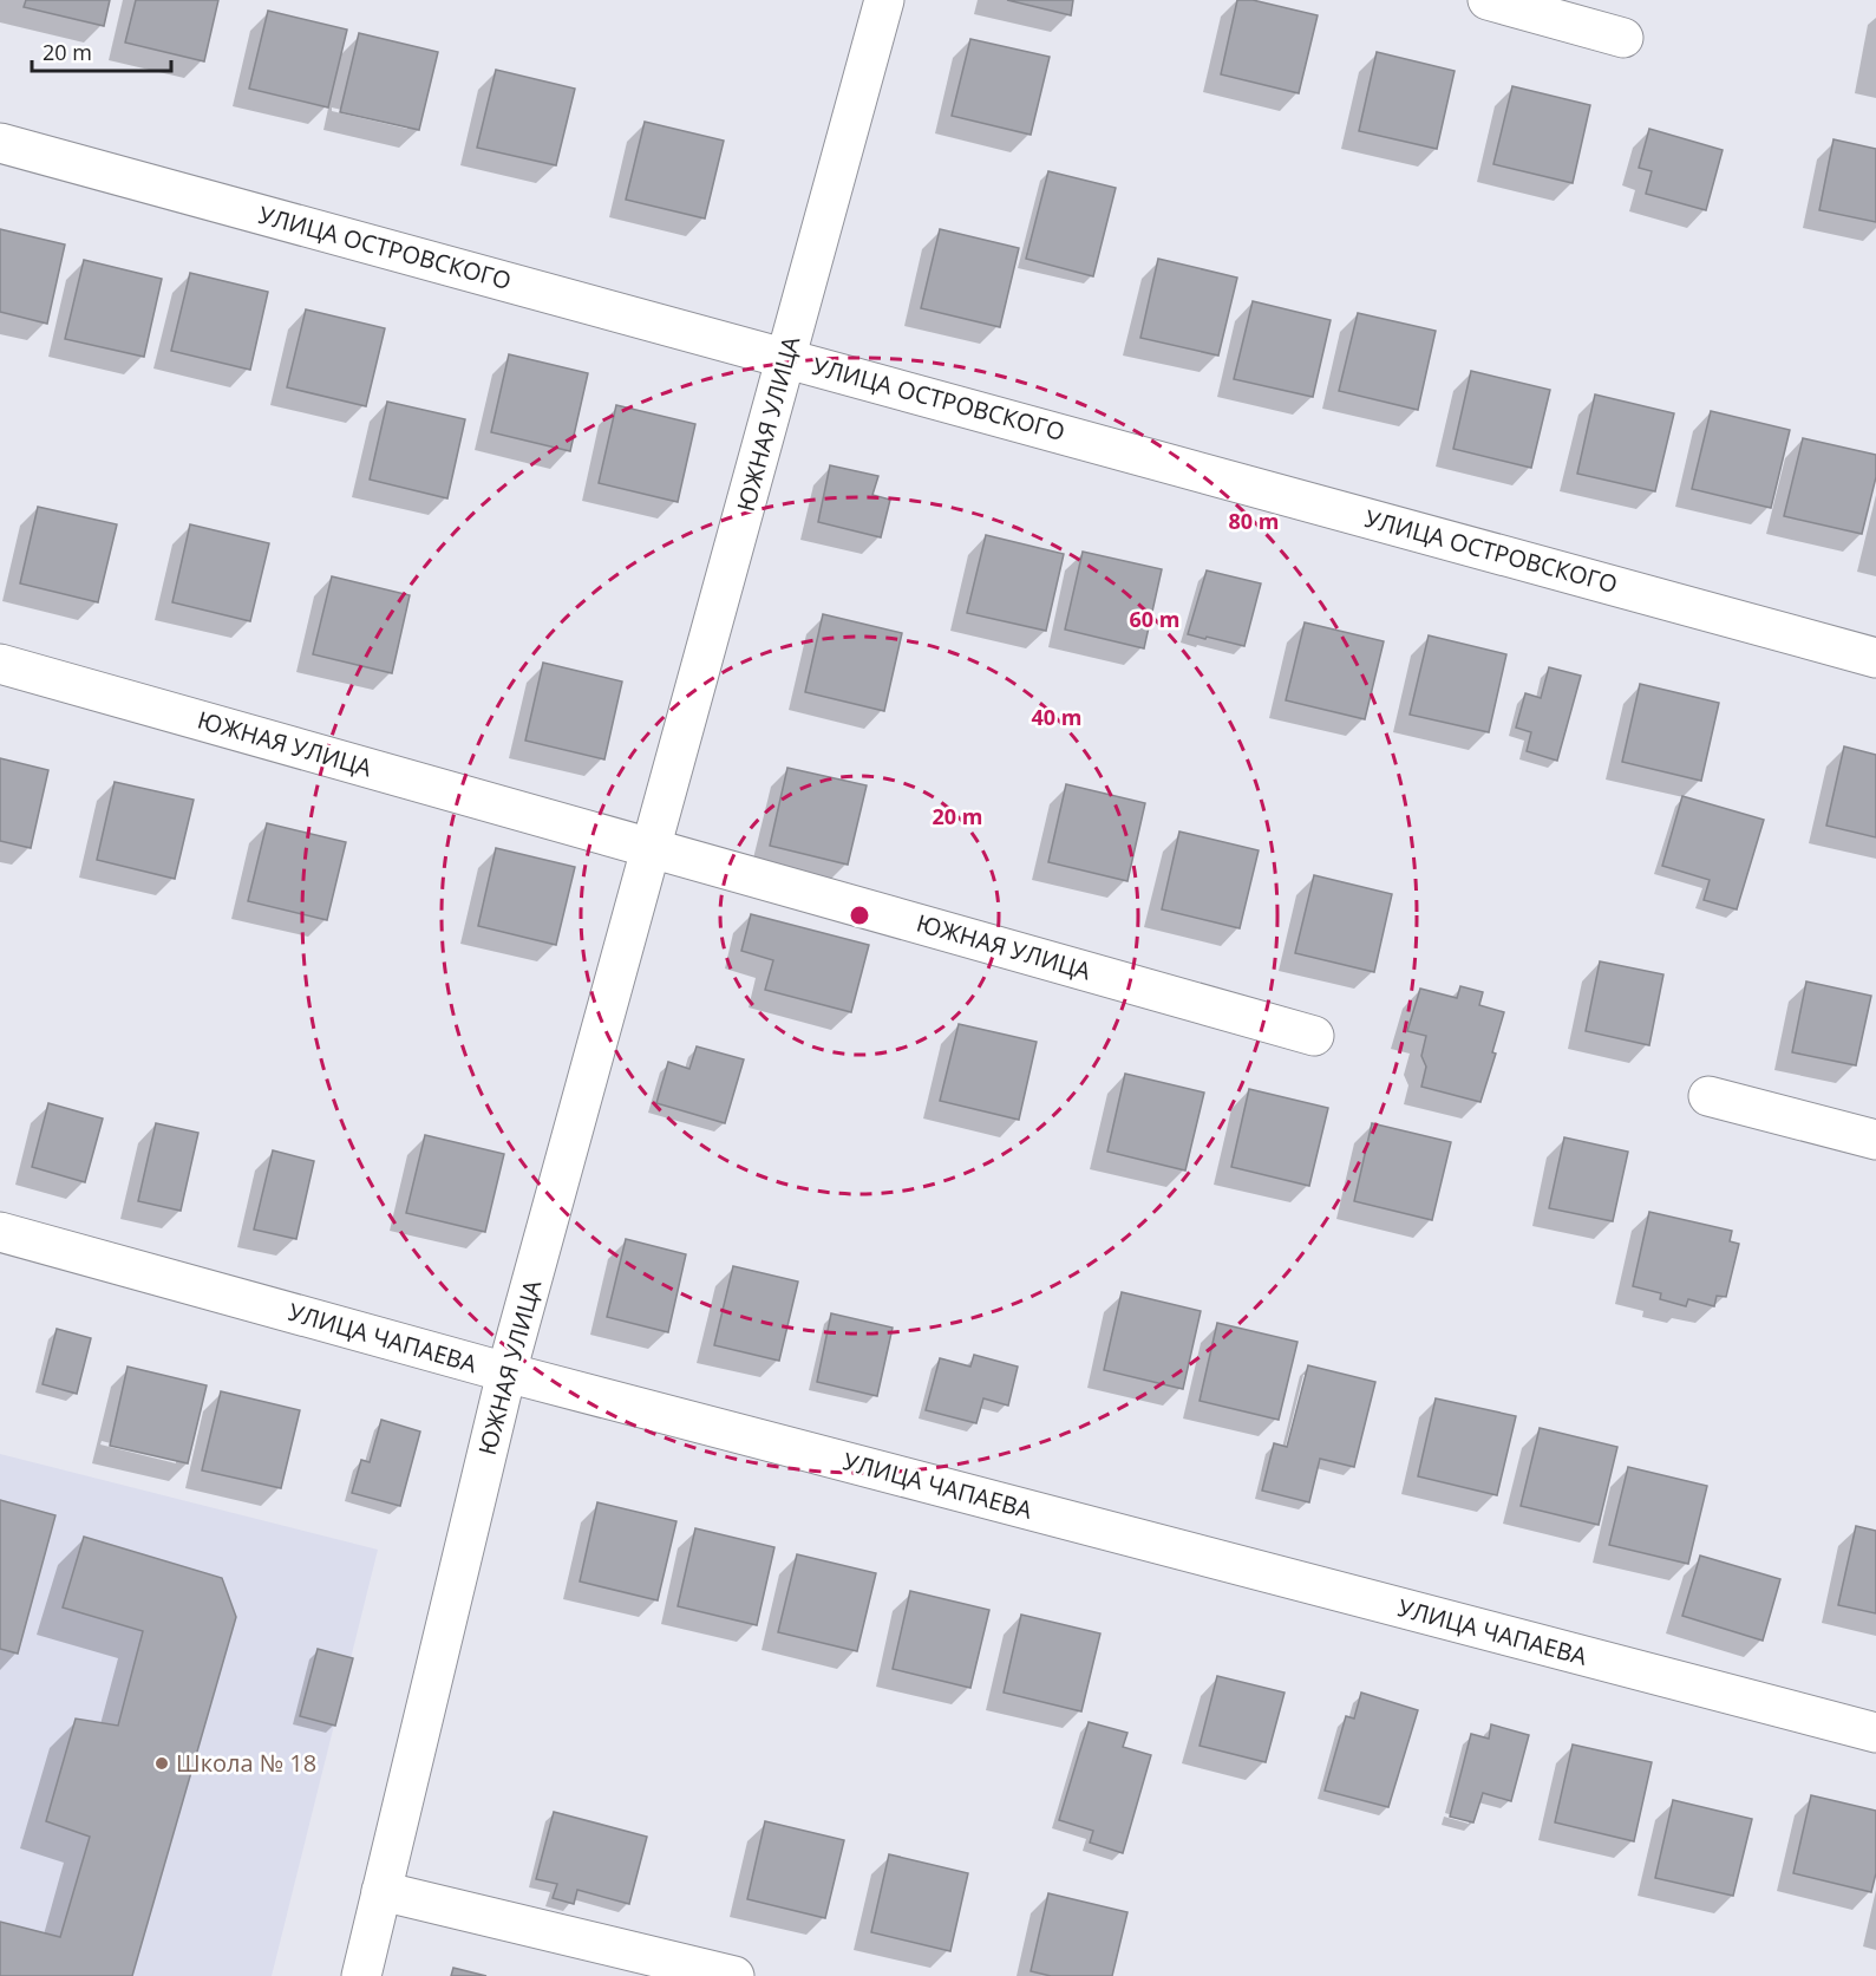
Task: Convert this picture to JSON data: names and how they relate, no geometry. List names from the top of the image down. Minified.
{"streets":{"street":["УЛИЦА ОСТРОВСКОГО","ЮЖНАЯ УЛИЦА","УЛИЦА ЧАПАЕВА"]},"crossings":[["УЛИЦА ОСТРОВСКОГО","ЮЖНАЯ УЛИЦА"],["ЮЖНАЯ УЛИЦА","УЛИЦА ЧАПАЕВА"]],"places":["Школа № 18"],"scale_bar":"20 m","rings":["80 m","60 m","40 m","20 m"]}
